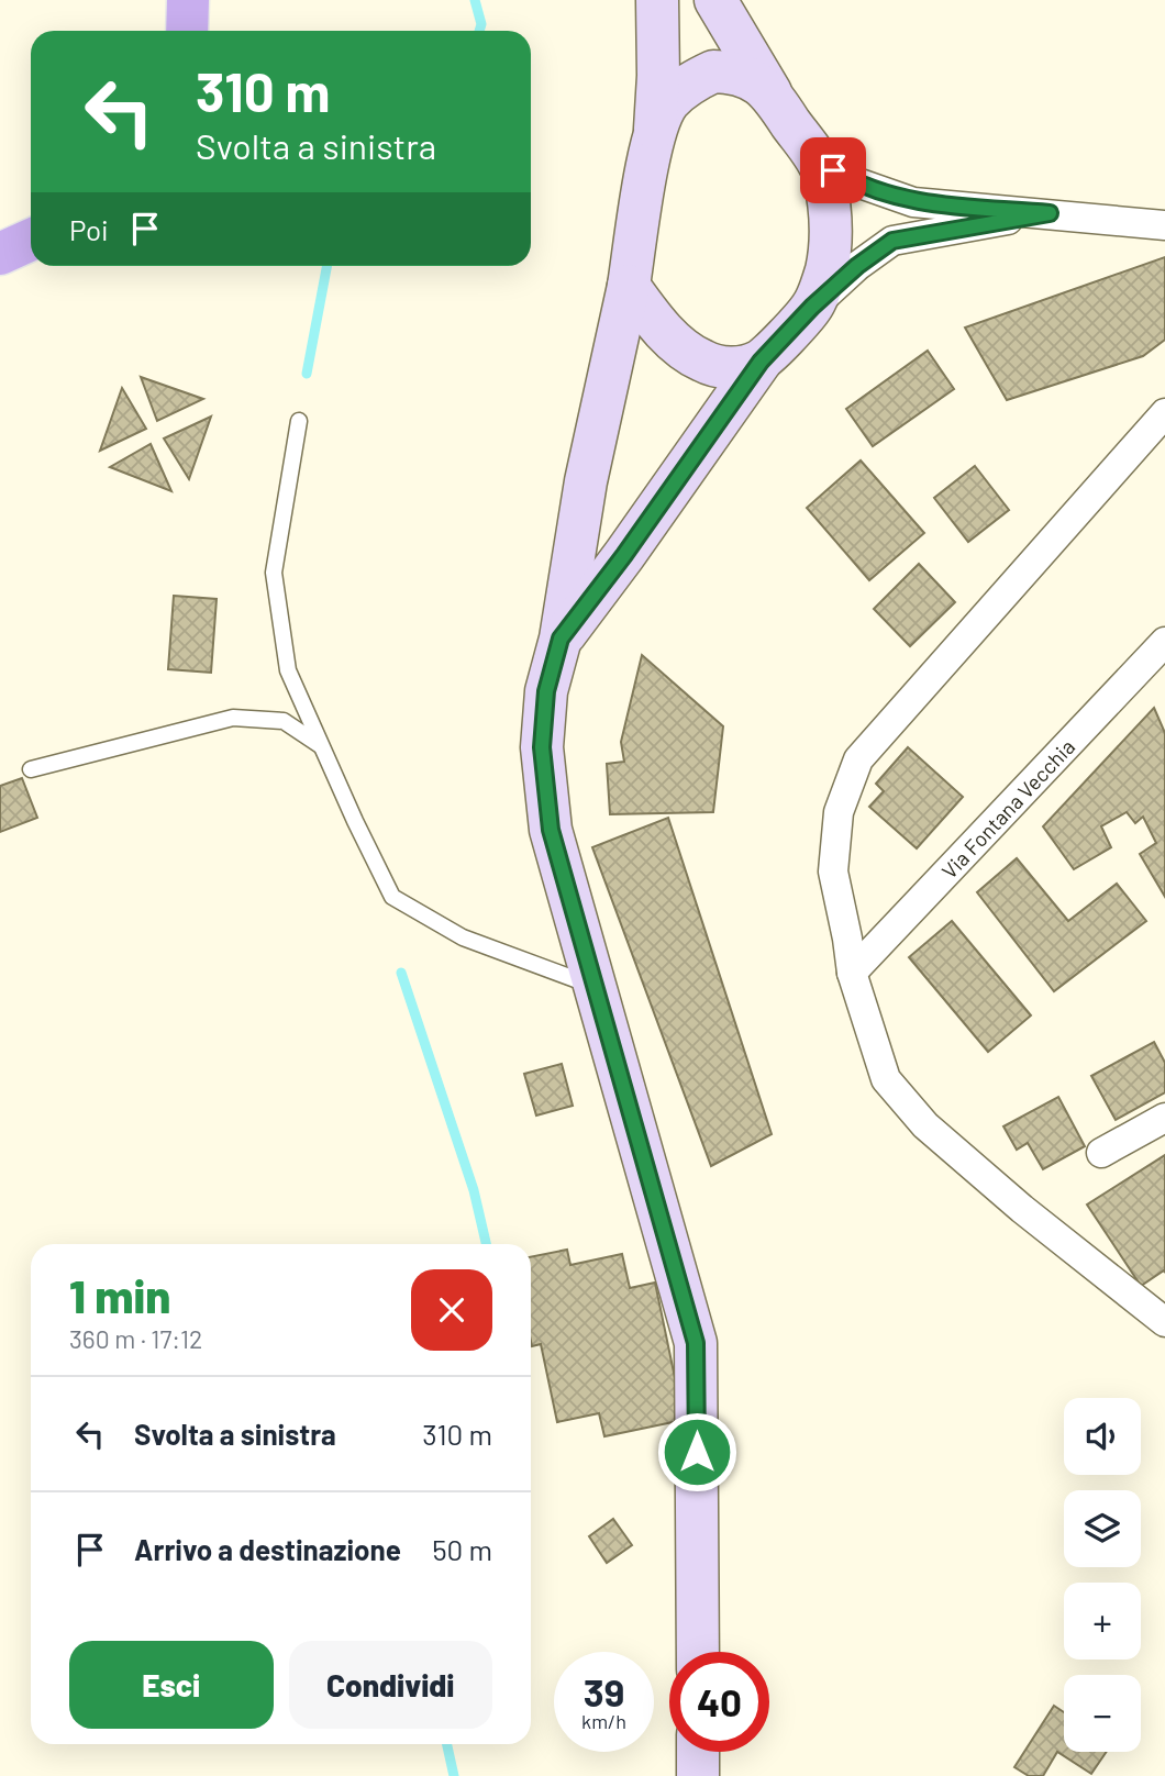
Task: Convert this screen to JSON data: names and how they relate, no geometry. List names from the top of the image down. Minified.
{"streets":{"street":["Via Fontana Vecchia"]},"page":{"turn":["310 m","Svolta a sinistra"],"then":"Poi","heading":["1 min","360 m · 17:12"],"list":[{"name":"Svolta a sinistra","value":"310 m"},{"name":"Arrivo a destinazione","value":"50 m"}],"map_buttons":["+","−"],"buttons":["Esci","Condividi"],"speed":"39 km/h","limit":"40"}}
